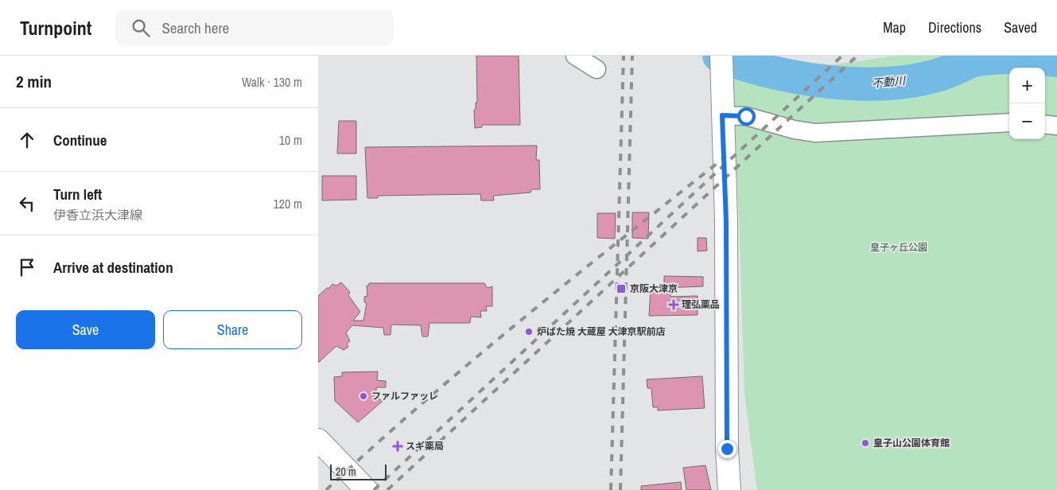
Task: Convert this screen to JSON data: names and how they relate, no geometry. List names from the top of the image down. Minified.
{"water":["不動川"],"parks":["皇子ヶ丘公園"],"places":{"transit":["京阪大津京"],"health":["理弘薬品","スギ薬局"],"other":["炉ばた焼 大蔵屋 大津京駅前店","ファルファッレ","皇子山公園体育館"]},"scale_bar":"20 m","page":{"header":"Turnpoint","search":"Search here","nav":["Map","Directions","Saved"],"heading":["2 min","Walk · 130 m"],"map_buttons":["+","−"],"list":[["Continue","10 m"],["Turn left","伊香立浜大津線","120 m"],"Arrive at destination"],"buttons":["Save","Share"],"scale":"20 m"}}
